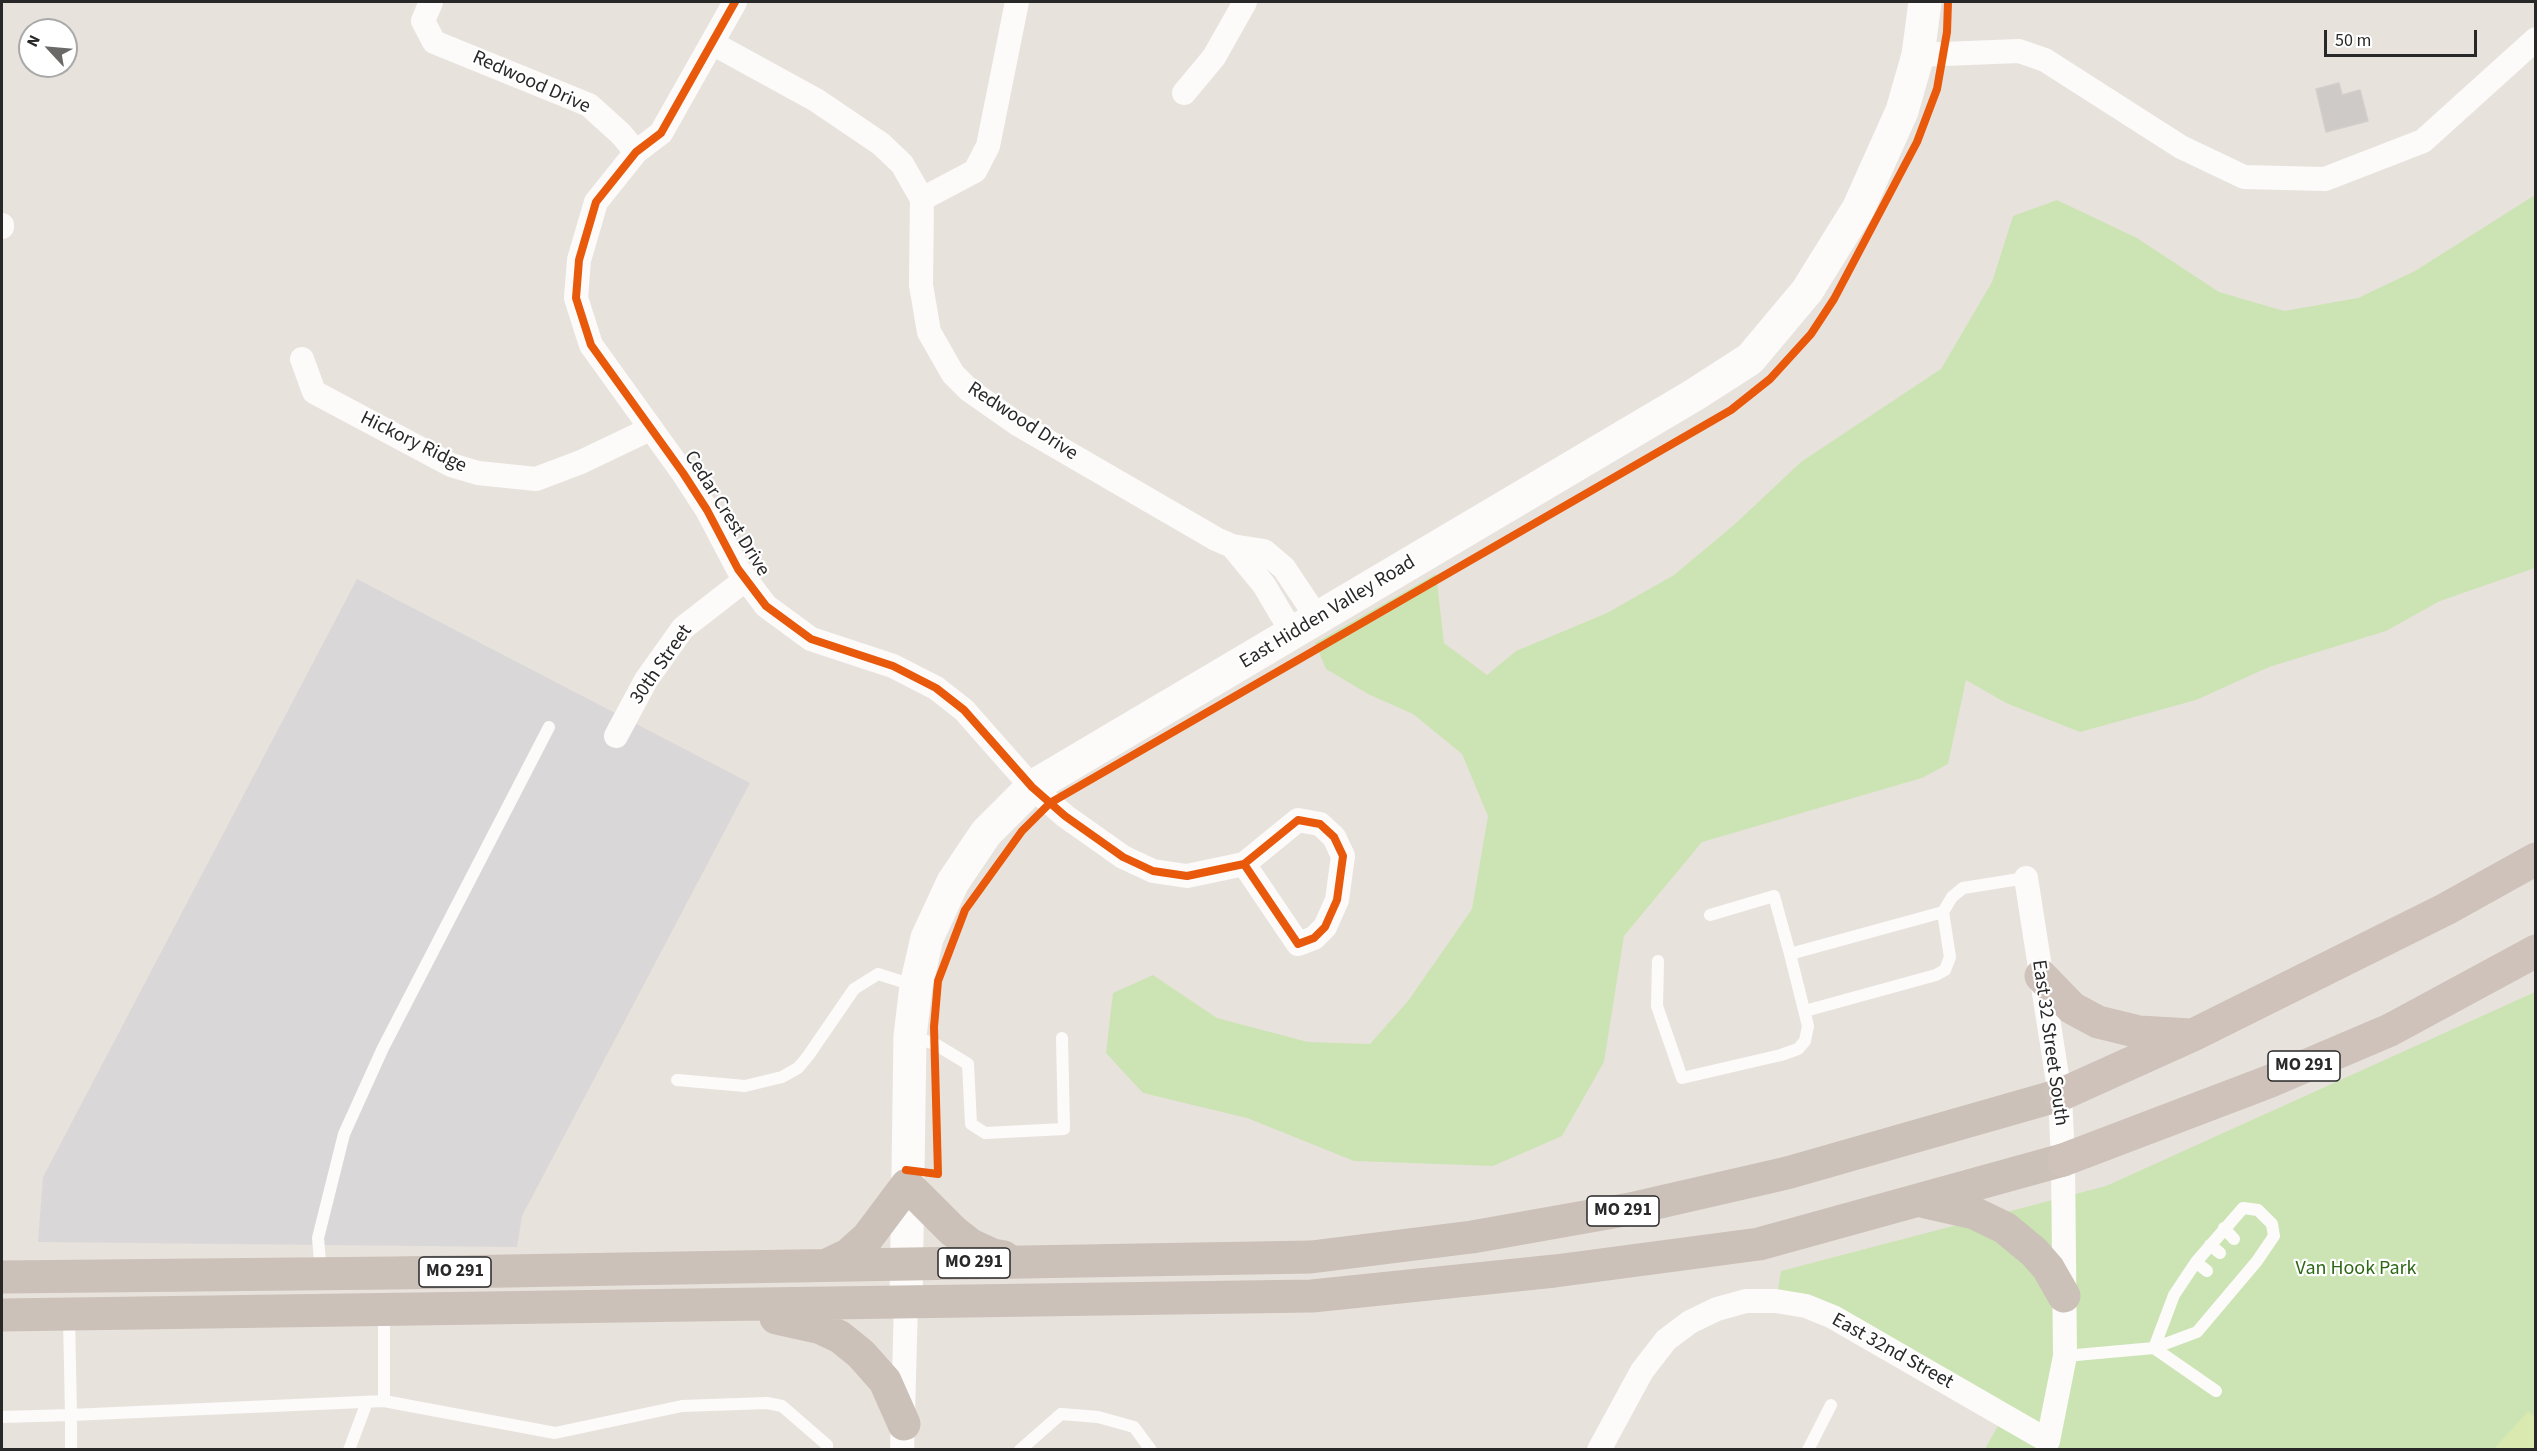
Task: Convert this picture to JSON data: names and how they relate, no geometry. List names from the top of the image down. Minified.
{"streets":{"highway":["MO 291"],"main road":["East Hidden Valley Road"],"street":["Redwood Drive","Hickory Ridge","Cedar Crest Drive","30th Street","East 32 Street South","East 32nd Street"]},"crossings":[["Redwood Drive","Cedar Crest Drive"],["Redwood Drive","East Hidden Valley Road"],["Hickory Ridge","Cedar Crest Drive"],["Cedar Crest Drive","East Hidden Valley Road"],["Cedar Crest Drive","30th Street"],["East Hidden Valley Road","MO 291"],["East 32 Street South","MO 291"],["East 32 Street South","East 32nd Street"]],"parks":["Van Hook Park"],"scale_bar":"50 m","north":"top left"}
